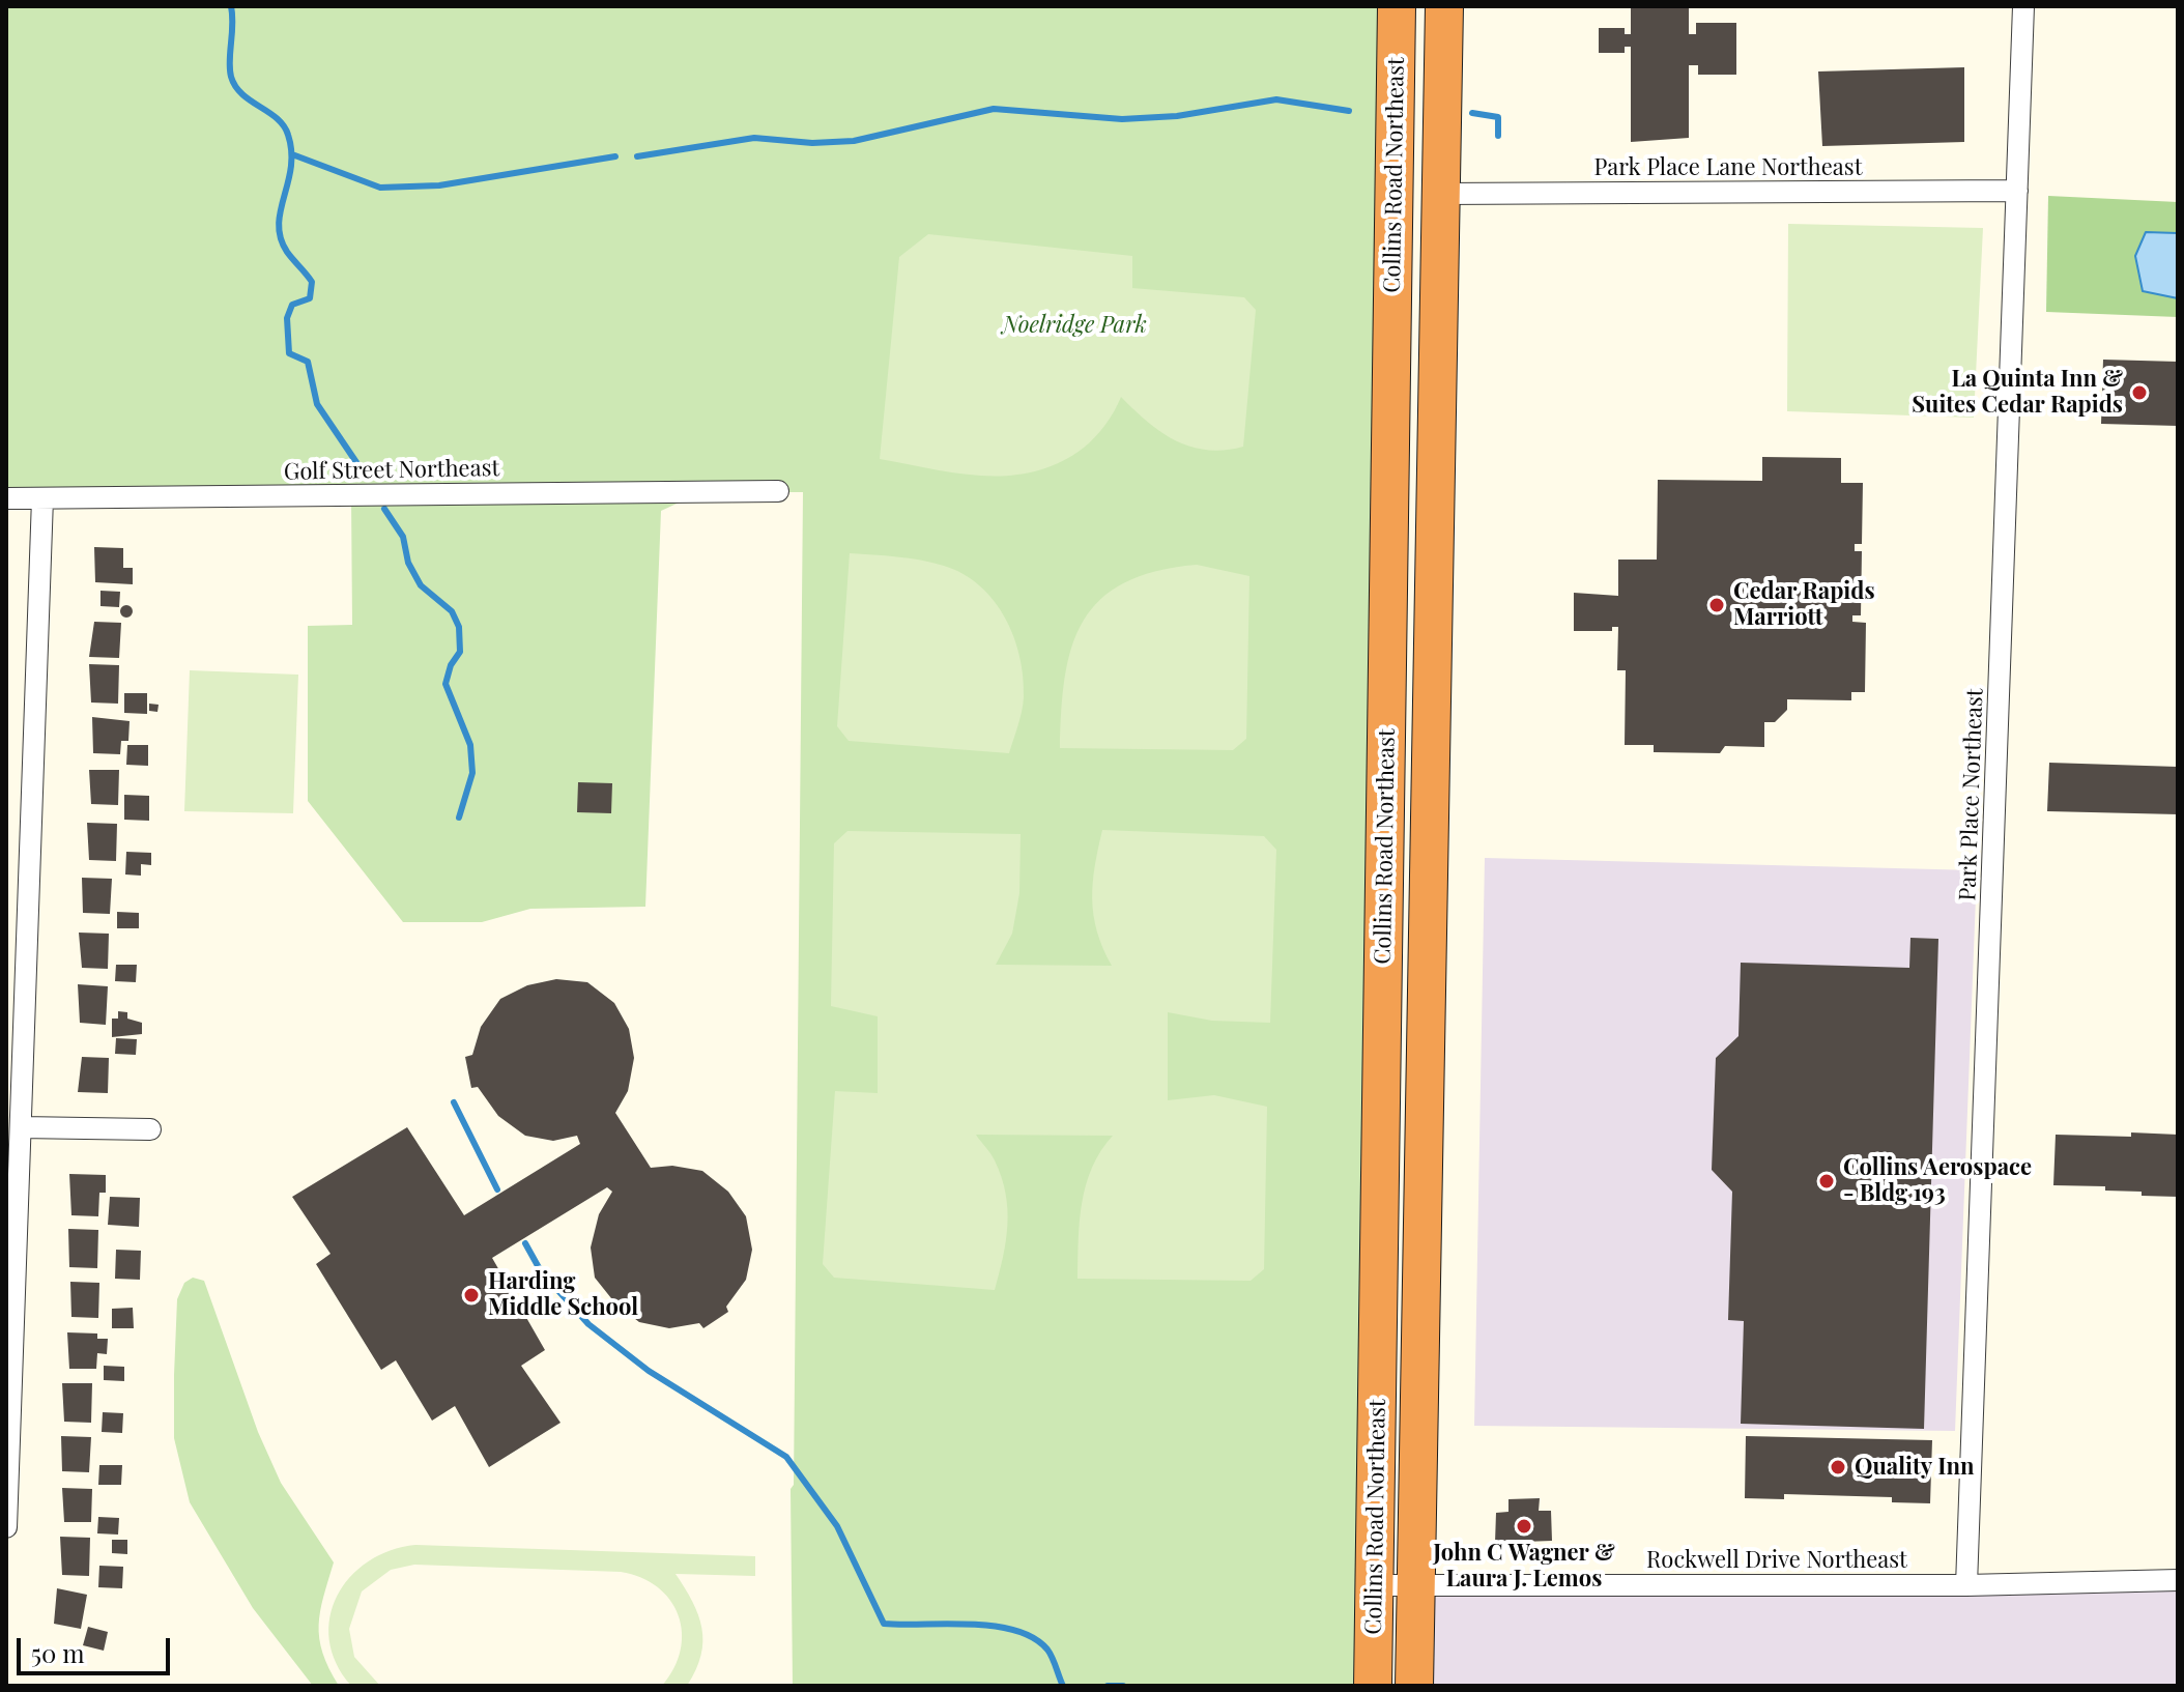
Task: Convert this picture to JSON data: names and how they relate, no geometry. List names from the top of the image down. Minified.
{"streets":{"highway":["Collins Road Northeast"],"street":["Park Place Lane Northeast","Golf Street Northeast","Park Place Northeast","Rockwell Drive Northeast"]},"crossings":[["Park Place Lane Northeast","Collins Road Northeast"],["Park Place Lane Northeast","Park Place Northeast"],["Collins Road Northeast","Rockwell Drive Northeast"],["Park Place Northeast","Rockwell Drive Northeast"]],"parks":["Noelridge Park"],"places":["La Quinta Inn & Suites Cedar Rapids","Cedar Rapids Marriott","Collins Aerospace - Bldg 193","Harding Middle School","Quality Inn","John C Wagner & Laura J. Lemos"],"scale_bar":"50 m"}
